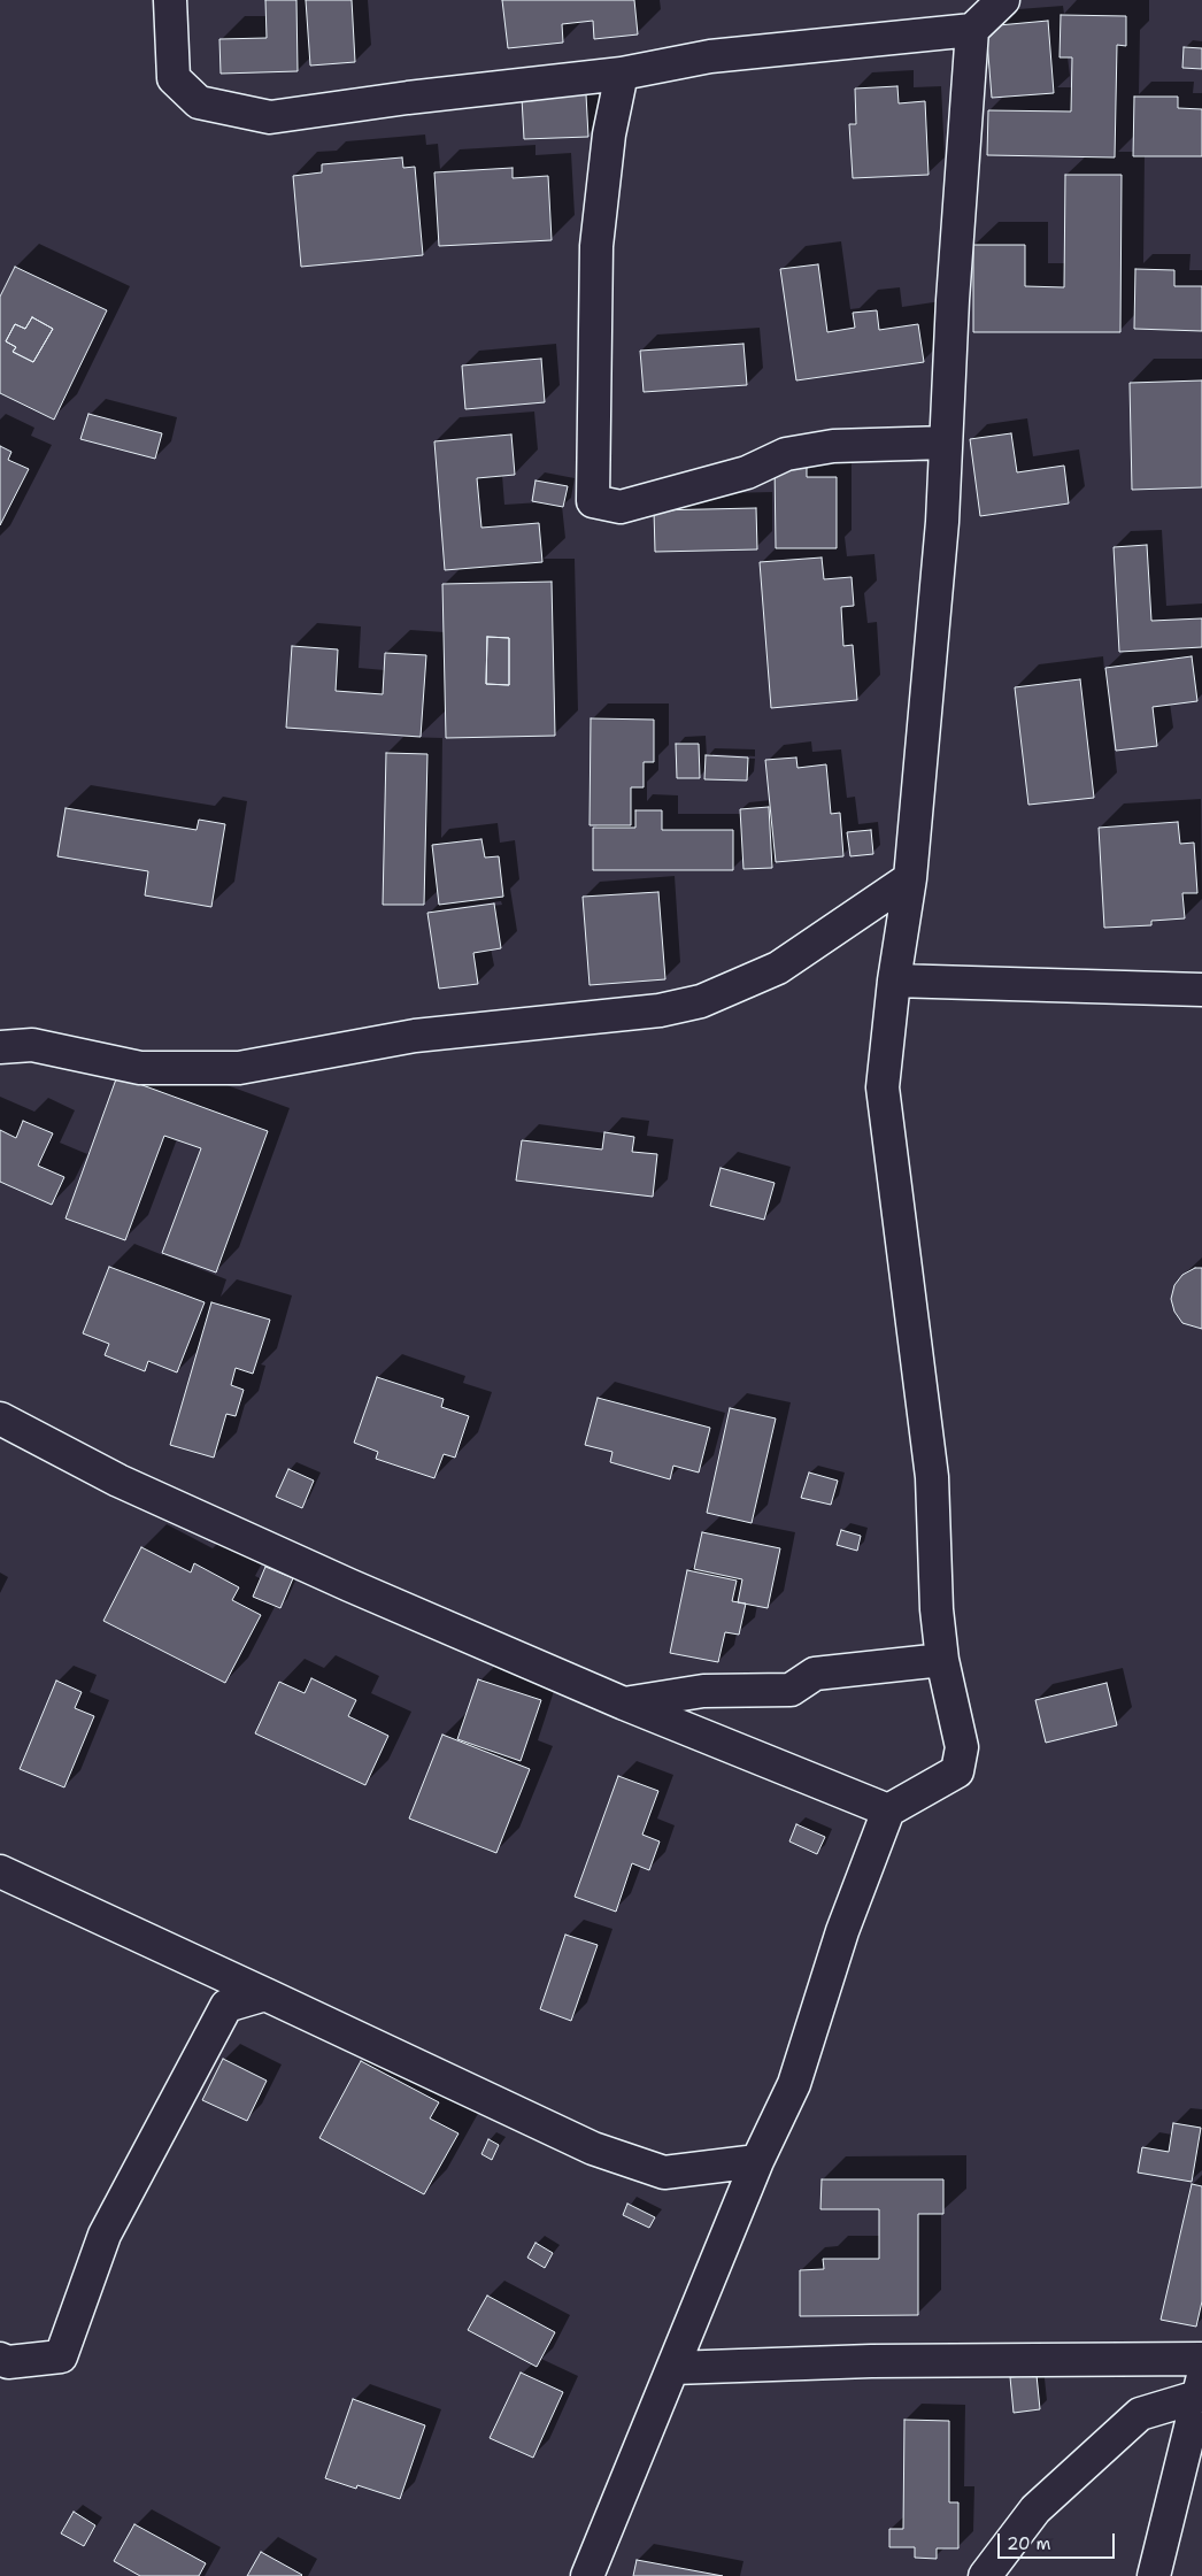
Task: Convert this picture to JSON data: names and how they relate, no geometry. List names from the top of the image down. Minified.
{"scale_bar":"20 m"}
